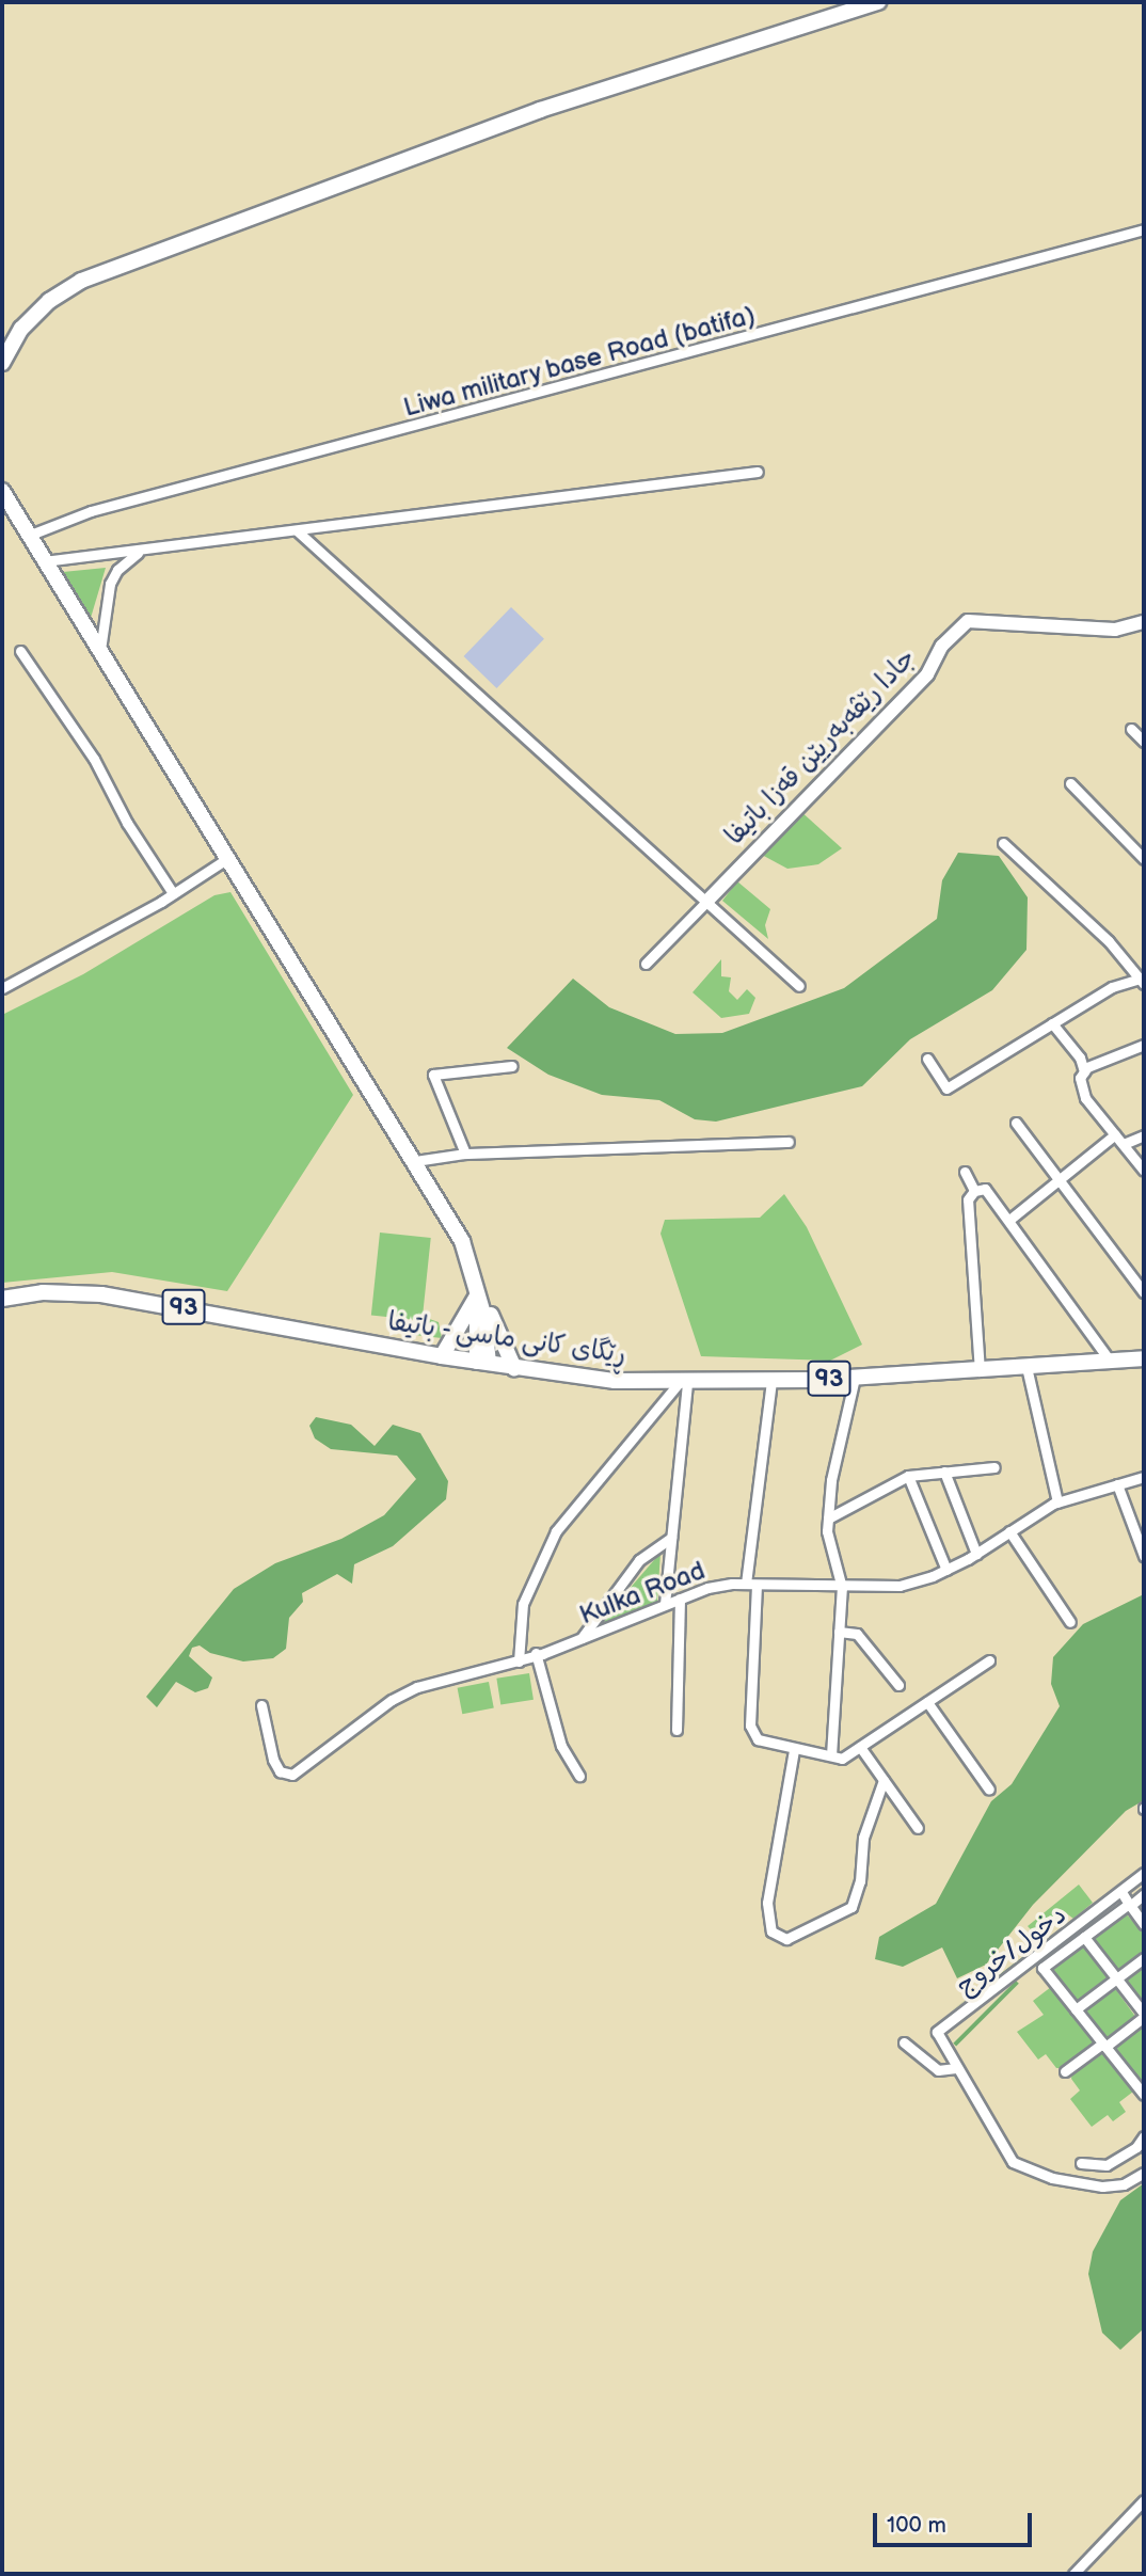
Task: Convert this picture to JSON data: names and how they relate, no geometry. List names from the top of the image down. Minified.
{"streets":{"main road":["93","ڕێگای کانی ماسی - باتيفا"],"street":["Liwa military base Road (batifa)","جادا رێڤه‌به‌ريێن قه‌زا باتيفا","Kulka Road","دخول/خروج"]},"scale_bar":"100 m"}
